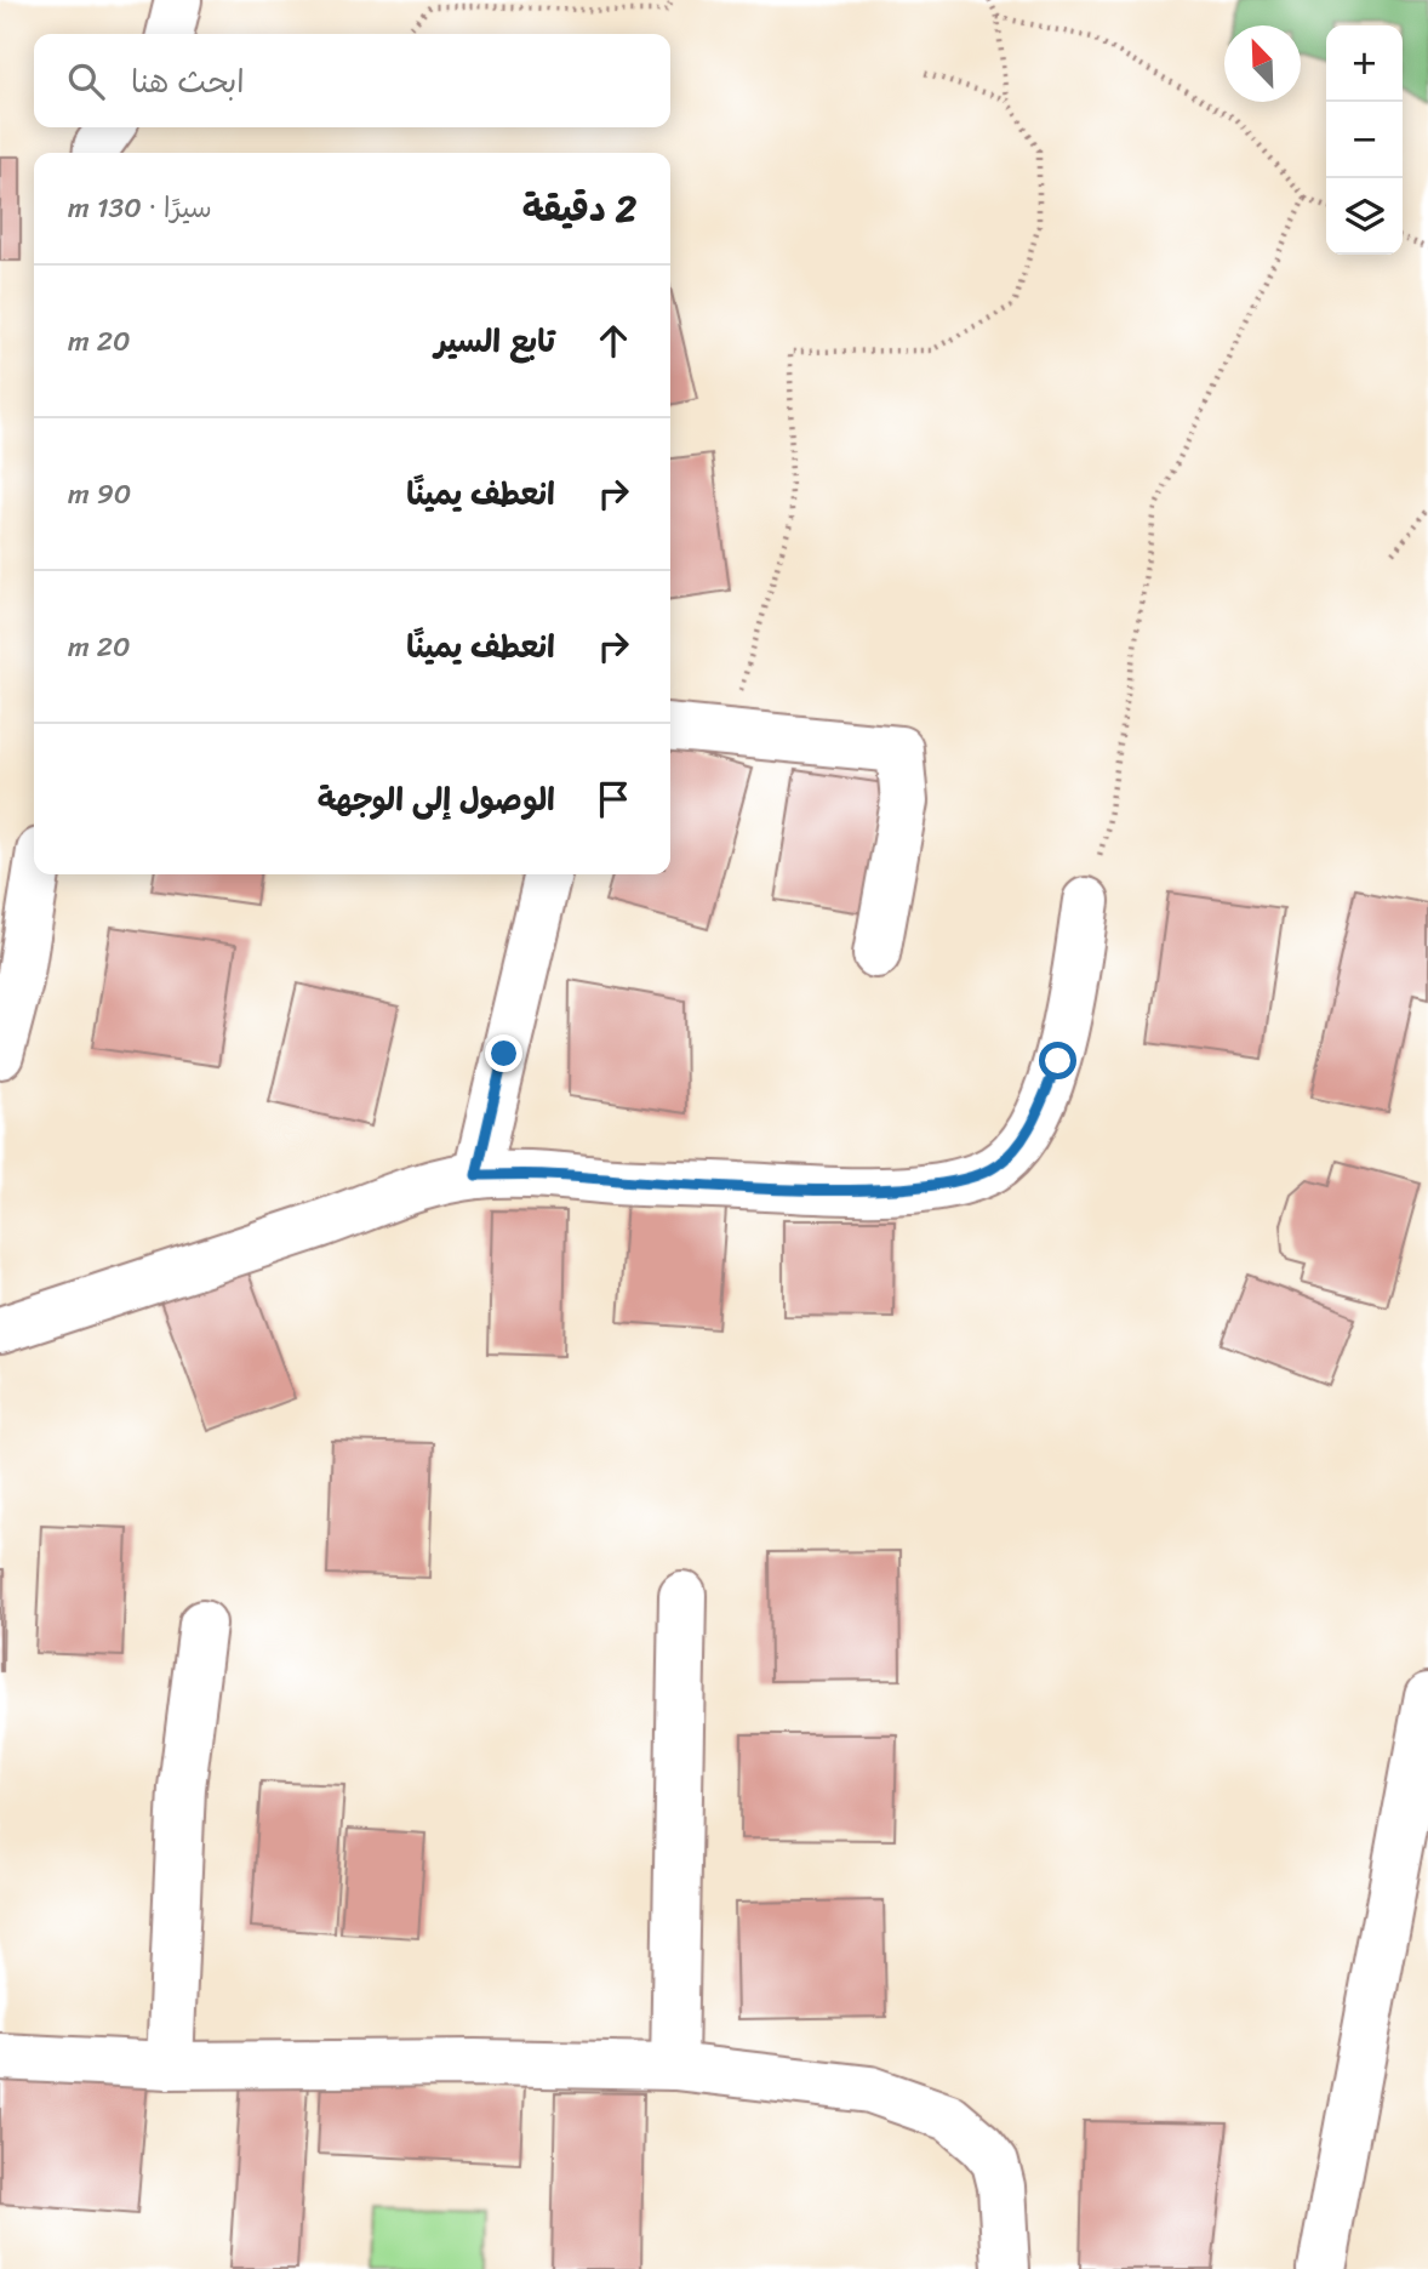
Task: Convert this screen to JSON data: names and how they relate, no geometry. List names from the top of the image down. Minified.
{"north":"top left","page":{"map_buttons":["+","−"],"search":"ابحث هنا","heading":["2 دقيقة","سيرًا · 130 m"],"list":[["تابع السير","20 m"],["انعطف يمينًا","90 m"],["انعطف يمينًا","20 m"],"الوصول إلى الوجهة"]}}
